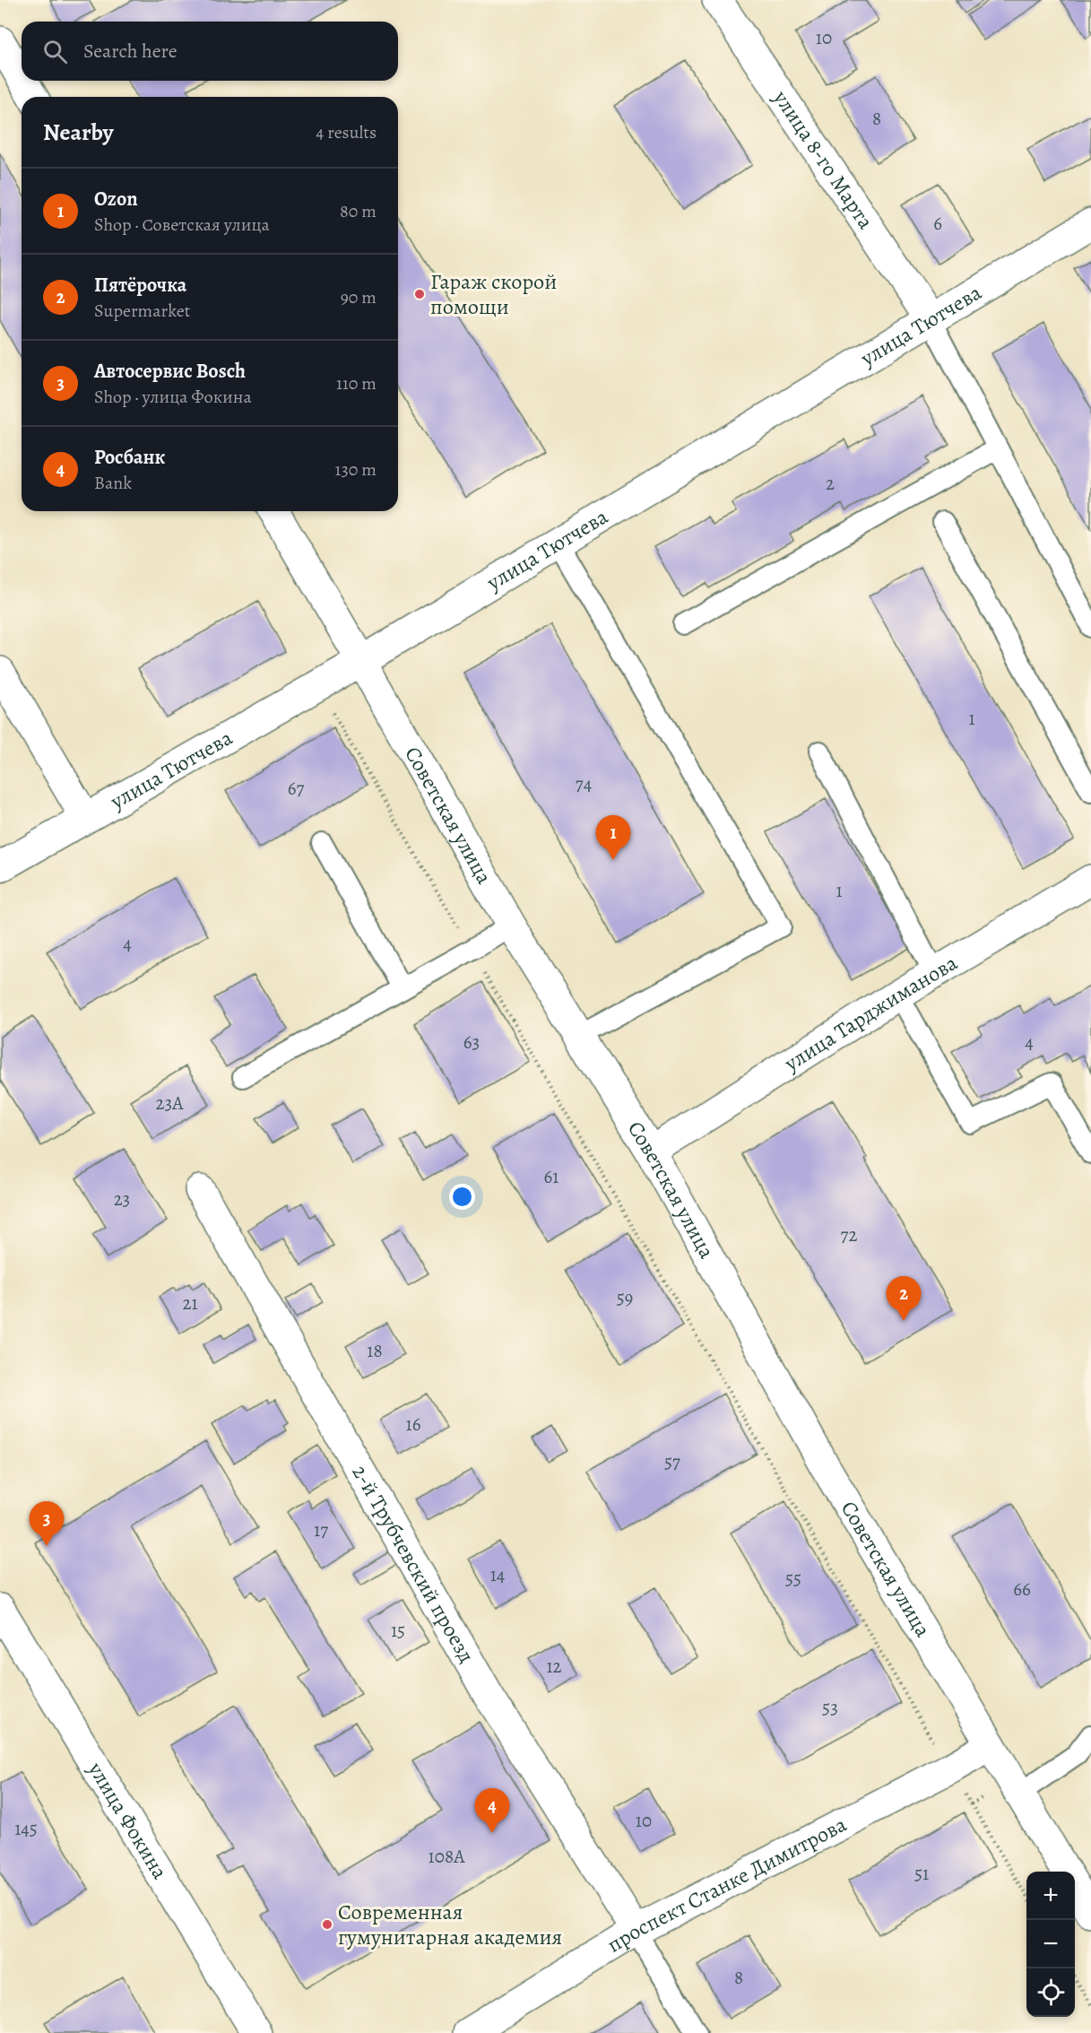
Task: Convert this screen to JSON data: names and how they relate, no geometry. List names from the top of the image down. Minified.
{"streets":{"street":["улица 8-го Марта","улица Тютчева","Советская улица","улица Тарджиманова","2-й Трубчевский проезд","улица Фокина","проспект Станке Димитрова"]},"crossings":[["улица 8-го Марта","улица Тютчева"],["улица Тютчева","Советская улица"],["Советская улица","улица Тарджиманова"],["Советская улица","проспект Станке Димитрова"],["2-й Трубчевский проезд","проспект Станке Димитрова"]],"places":["Гараж скорой помощи","Современная гумунитарная академия"],"house_numbers":["10","8","6","2","1","74","67","1","4","63","4","23А","61","23","72","59","21","18","16","57","17","14","55","66","15","12","53","10","145","108А","51","8"],"page":{"search":"Search here","heading":["Nearby","4 results"],"list":[{"mark":"1","name":"Ozon","note":"Shop · Советская улица","value":"80 m"},{"mark":"2","name":"Пятёрочка","note":"Supermarket","value":"90 m"},{"mark":"3","name":"Автосервис Bosch","note":"Shop · улица Фокина","value":"110 m"},{"mark":"4","name":"Росбанк","note":"Bank","value":"130 m"}],"pins":["1","2","3","4"],"map_buttons":["+","−"]}}
